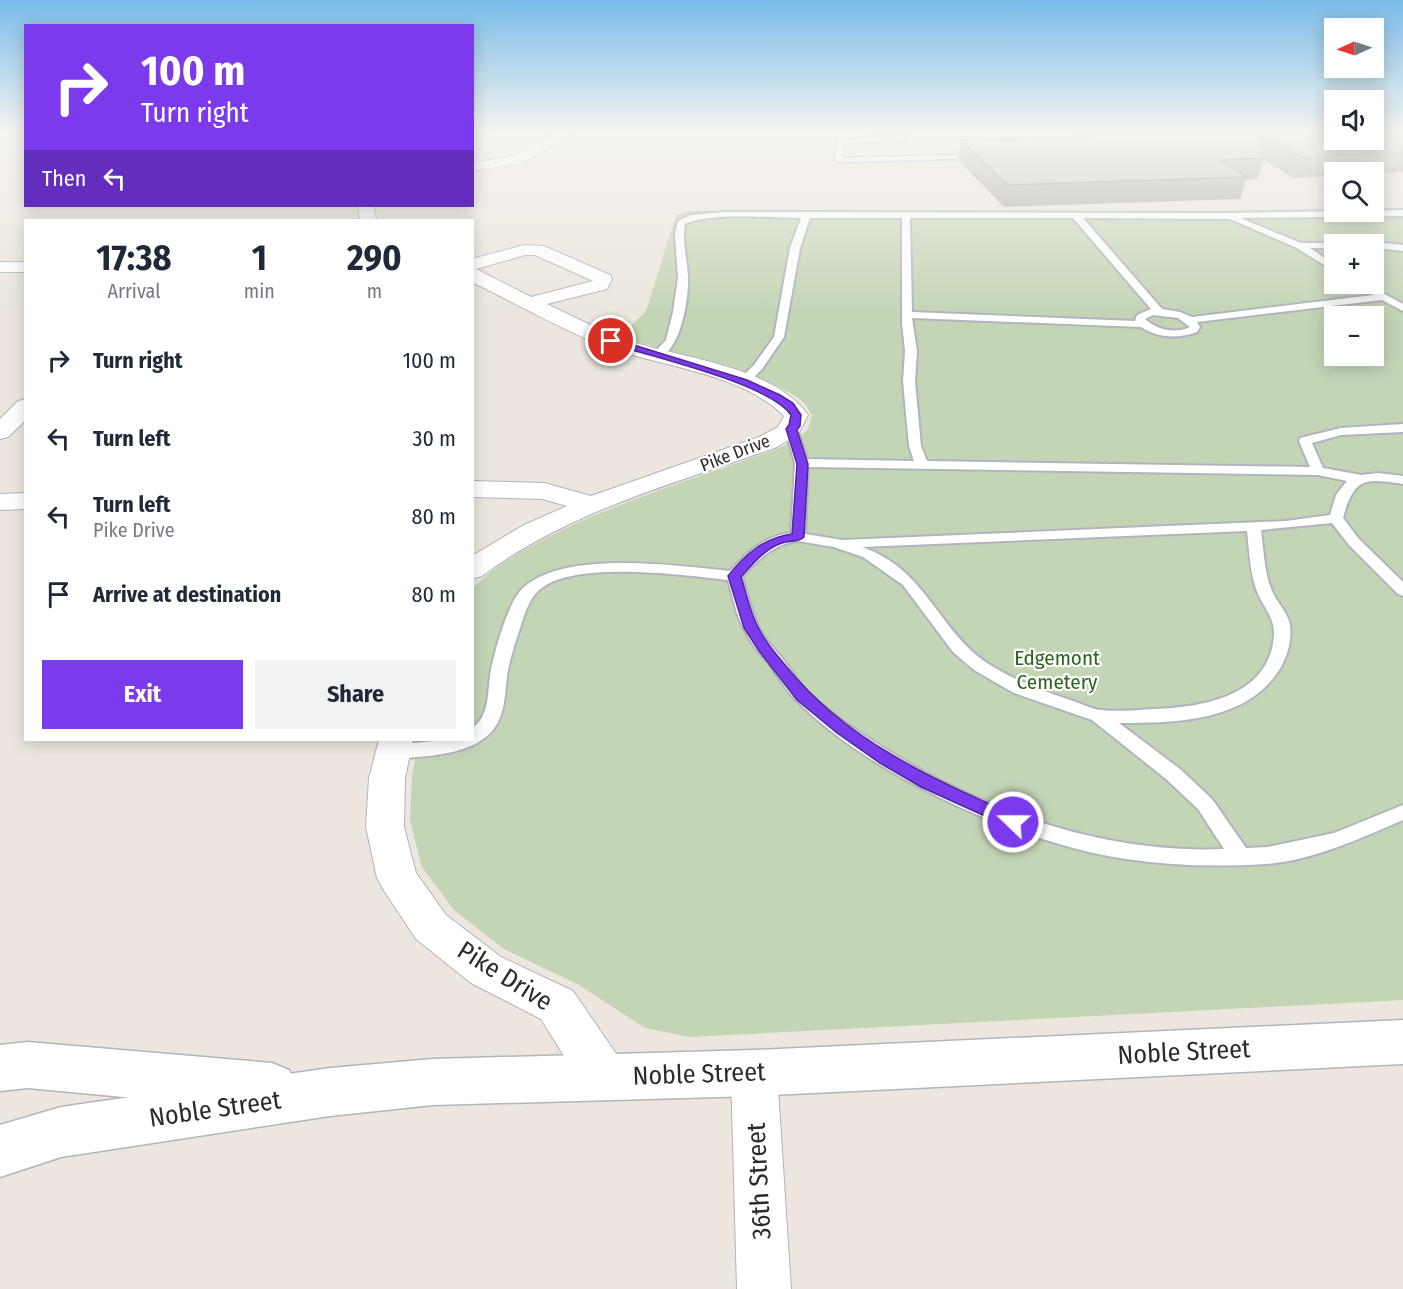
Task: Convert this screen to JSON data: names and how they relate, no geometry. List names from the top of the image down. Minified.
{"streets":{"main road":["Noble Street"],"street":["Pike Drive","36th Street"]},"crossings":[["Pike Drive","Noble Street"],["Noble Street","36th Street"]],"parks":["Edgemont Cemetery"],"north":"left","page":{"map_buttons":["+","−"],"turn":["100 m","Turn right"],"then":"Then","eta":["17:38","Arrival","1","min","290","m"],"list":[{"name":"Turn right","value":"100 m"},{"name":"Turn left","value":"30 m"},{"name":"Turn left","note":"Pike Drive","value":"80 m"},{"name":"Arrive at destination","value":"80 m"}],"buttons":["Exit","Share"]}}
